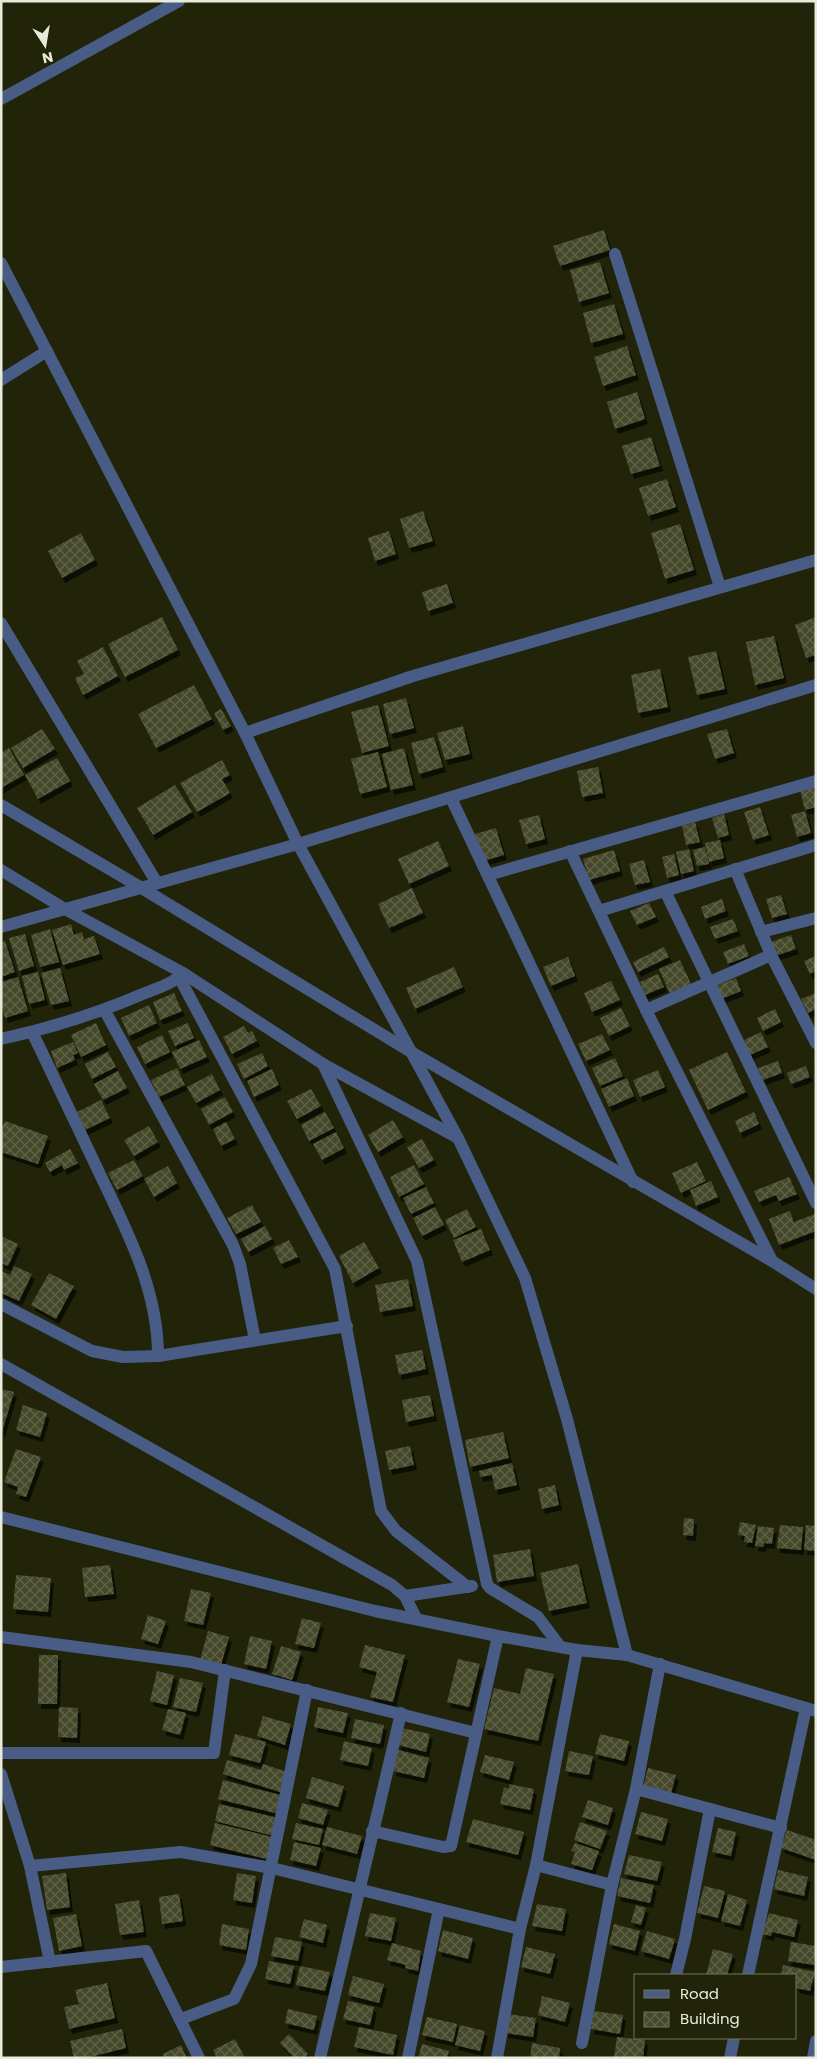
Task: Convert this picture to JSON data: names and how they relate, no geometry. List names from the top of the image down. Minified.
{"legend":["Road","Building"],"north":"bottom"}
